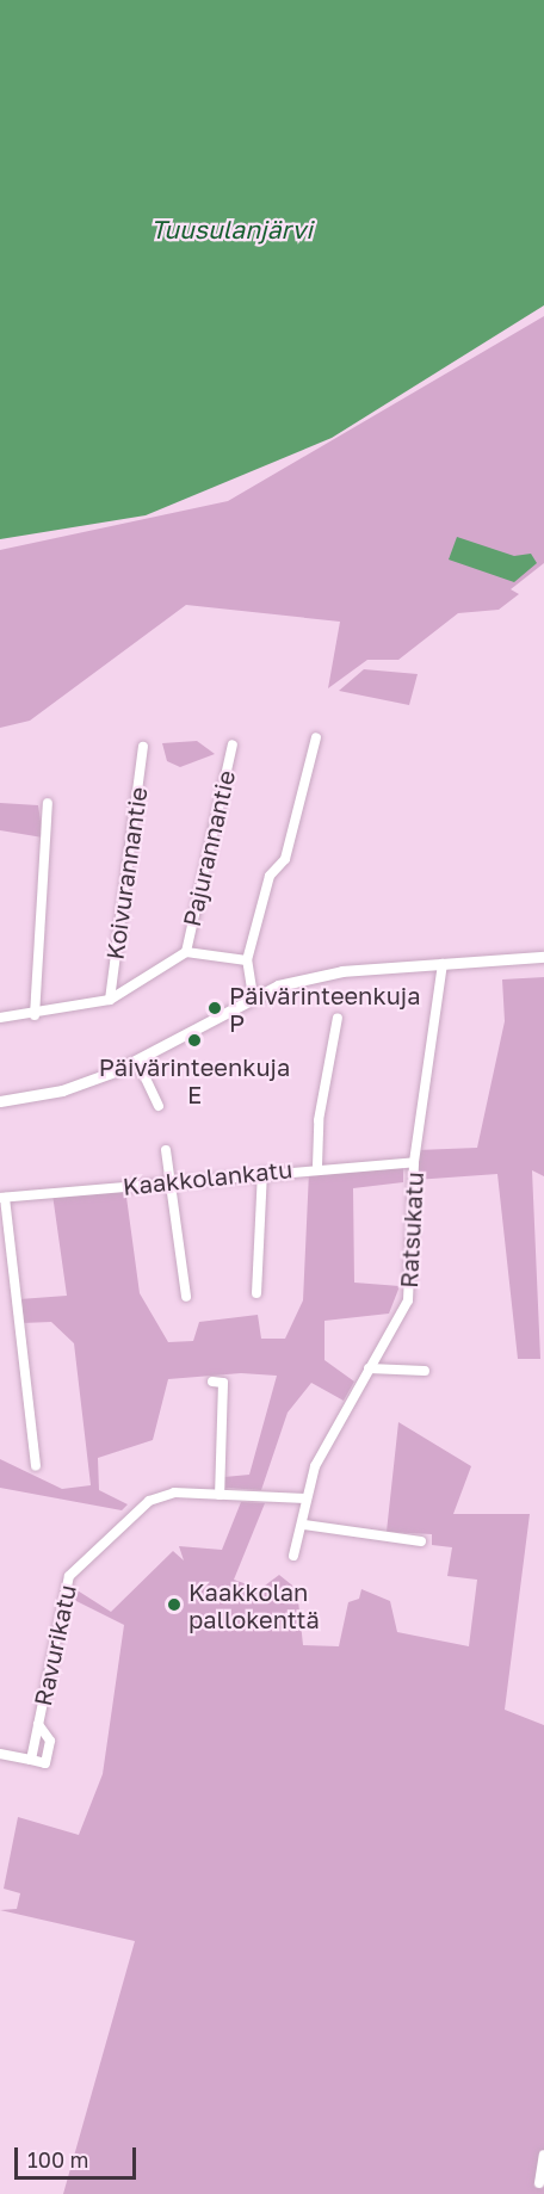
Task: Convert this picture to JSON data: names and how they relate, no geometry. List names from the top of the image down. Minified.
{"streets":{"street":["Pajurannantie","Koivurannantie","Kaakkolankatu","Ratsukatu","Ravurikatu"]},"crossings":[["Kaakkolankatu","Ratsukatu"],["Ratsukatu","Ravurikatu"]],"water":["Tuusulanjärvi"],"places":["Päivärinteenkuja P","Päivärinteenkuja E","Kaakkolan pallokenttä"],"scale_bar":"100 m"}
